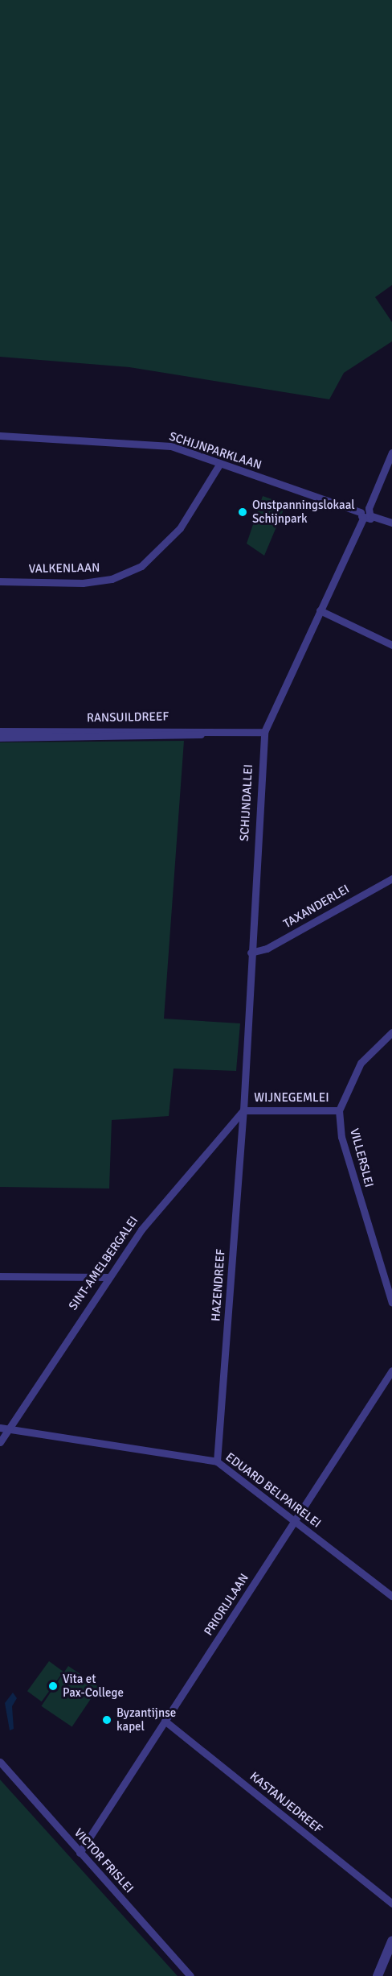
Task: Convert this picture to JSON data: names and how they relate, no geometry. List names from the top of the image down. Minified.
{"streets":{"street":["SCHIJNPARKLAAN","VALKENLAAN","RANSUILDREEF","SCHIJNDALLEI","TAXANDERLEI","WIJNEGEMLEI","VILLERSLEI","SINT-AMELBERGALEI","HAZENDREEF","EDUARD BELPAIRELEI","PRIORIJLAAN","KASTANJEDREEF","VICTOR FRISLEI"]},"crossings":[["SCHIJNPARKLAAN","VALKENLAAN"],["SCHIJNPARKLAAN","SCHIJNDALLEI"],["RANSUILDREEF","SCHIJNDALLEI"],["SCHIJNDALLEI","TAXANDERLEI"],["SCHIJNDALLEI","WIJNEGEMLEI"],["SCHIJNDALLEI","SINT-AMELBERGALEI"],["SCHIJNDALLEI","HAZENDREEF"],["WIJNEGEMLEI","VILLERSLEI"],["WIJNEGEMLEI","SINT-AMELBERGALEI"],["WIJNEGEMLEI","HAZENDREEF"],["SINT-AMELBERGALEI","HAZENDREEF"],["SINT-AMELBERGALEI","EDUARD BELPAIRELEI"],["HAZENDREEF","EDUARD BELPAIRELEI"],["EDUARD BELPAIRELEI","PRIORIJLAAN"],["PRIORIJLAAN","KASTANJEDREEF"],["PRIORIJLAAN","VICTOR FRISLEI"]],"places":["Onstpanningslokaal Schijnpark","Vita et Pax-College","Byzantijnse kapel"]}
